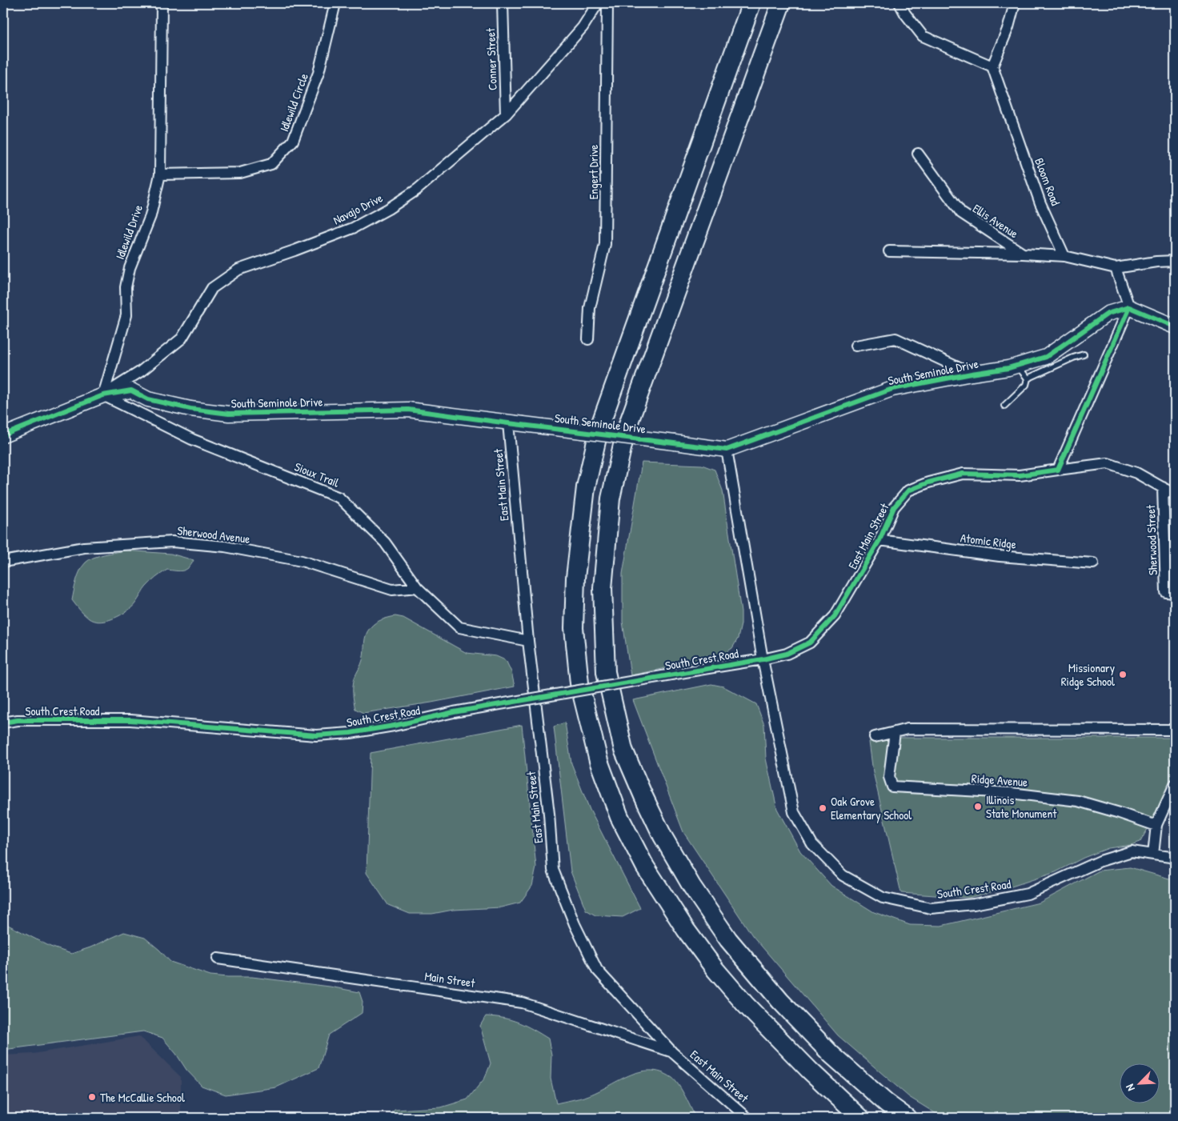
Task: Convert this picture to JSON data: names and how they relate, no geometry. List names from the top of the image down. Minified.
{"streets":{"street":["Conner Street","Idlewild Circle","Engert Drive","Bloom Road","Navajo Drive","Ellis Avenue","Idlewild Drive","South Seminole Drive","Sioux Trail","East Main Street","Sherwood Avenue","Sherwood Street","Atomic Ridge","South Crest Road","Ridge Avenue","Main Street"]},"crossings":[["Conner Street","Navajo Drive"],["Idlewild Circle","Idlewild Drive"],["Bloom Road","Ellis Avenue"],["Navajo Drive","Idlewild Drive"],["Navajo Drive","South Seminole Drive"],["Navajo Drive","Sioux Trail"],["Idlewild Drive","South Seminole Drive"],["Idlewild Drive","Sioux Trail"],["South Seminole Drive","Sioux Trail"],["South Seminole Drive","East Main Street"],["South Seminole Drive","South Crest Road"],["Sioux Trail","East Main Street"],["Sioux Trail","Sherwood Avenue"],["East Main Street","Sherwood Street"],["East Main Street","Atomic Ridge"],["East Main Street","South Crest Road"],["East Main Street","Main Street"]],"places":["Missionary Ridge School","Illinois State Monument","Oak Grove Elementary School","The McCallie School"],"north":"bottom left"}
